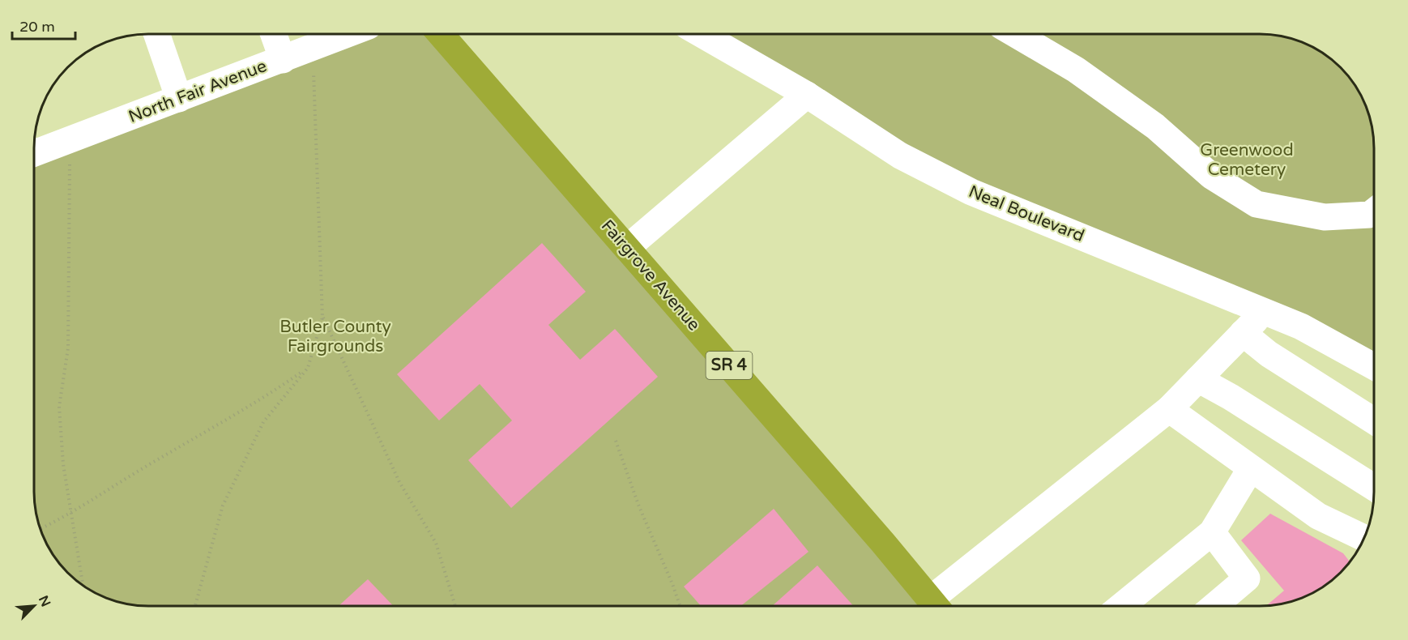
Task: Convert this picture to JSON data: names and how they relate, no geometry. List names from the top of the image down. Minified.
{"streets":{"highway":["Fairgrove Avenue","SR 4"],"street":["North Fair Avenue","Neal Boulevard"]},"parks":["Greenwood Cemetery","Butler County Fairgrounds"],"scale_bar":"20 m","north":"top right"}
